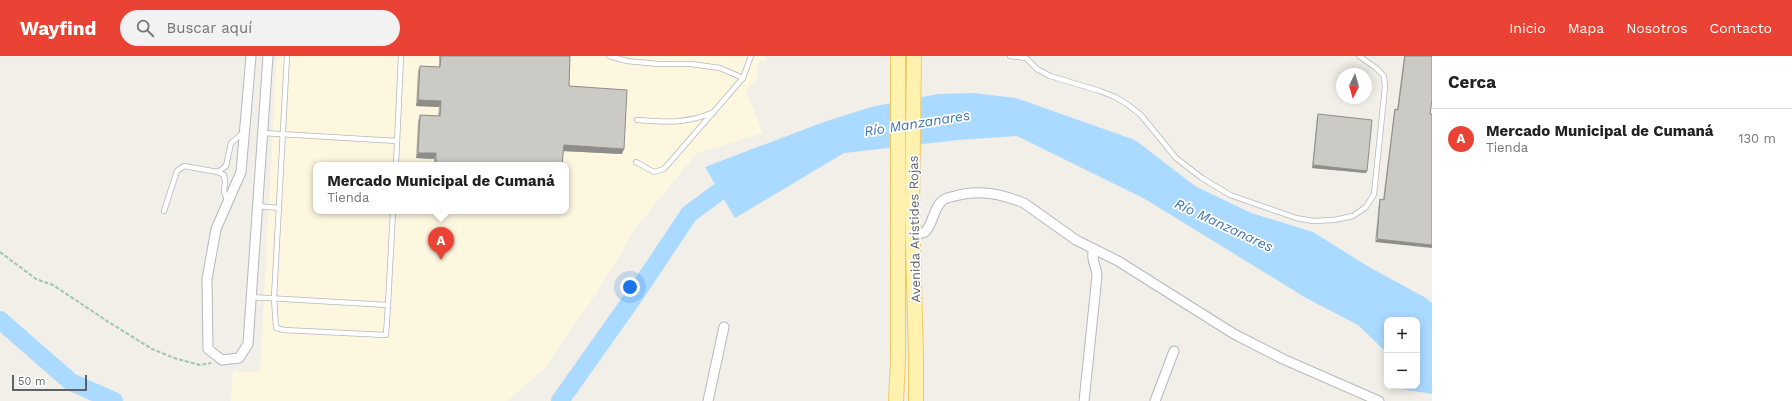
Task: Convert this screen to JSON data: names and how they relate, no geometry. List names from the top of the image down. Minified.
{"streets":{"main road":["Avenida Arístides Rojas"]},"water":["Río Manzanares"],"scale_bar":"50 m","north":"bottom","page":{"header":"Wayfind","search":"Buscar aquí","nav":["Inicio","Mapa","Nosotros","Contacto"],"heading":"Cerca","list":[{"mark":"A","name":"Mercado Municipal de Cumaná","note":"Tienda","value":"130 m"}],"popup":["Mercado Municipal de Cumaná","Tienda"],"pins":"A","map_buttons":["+","−"],"scale":"50 m"}}
